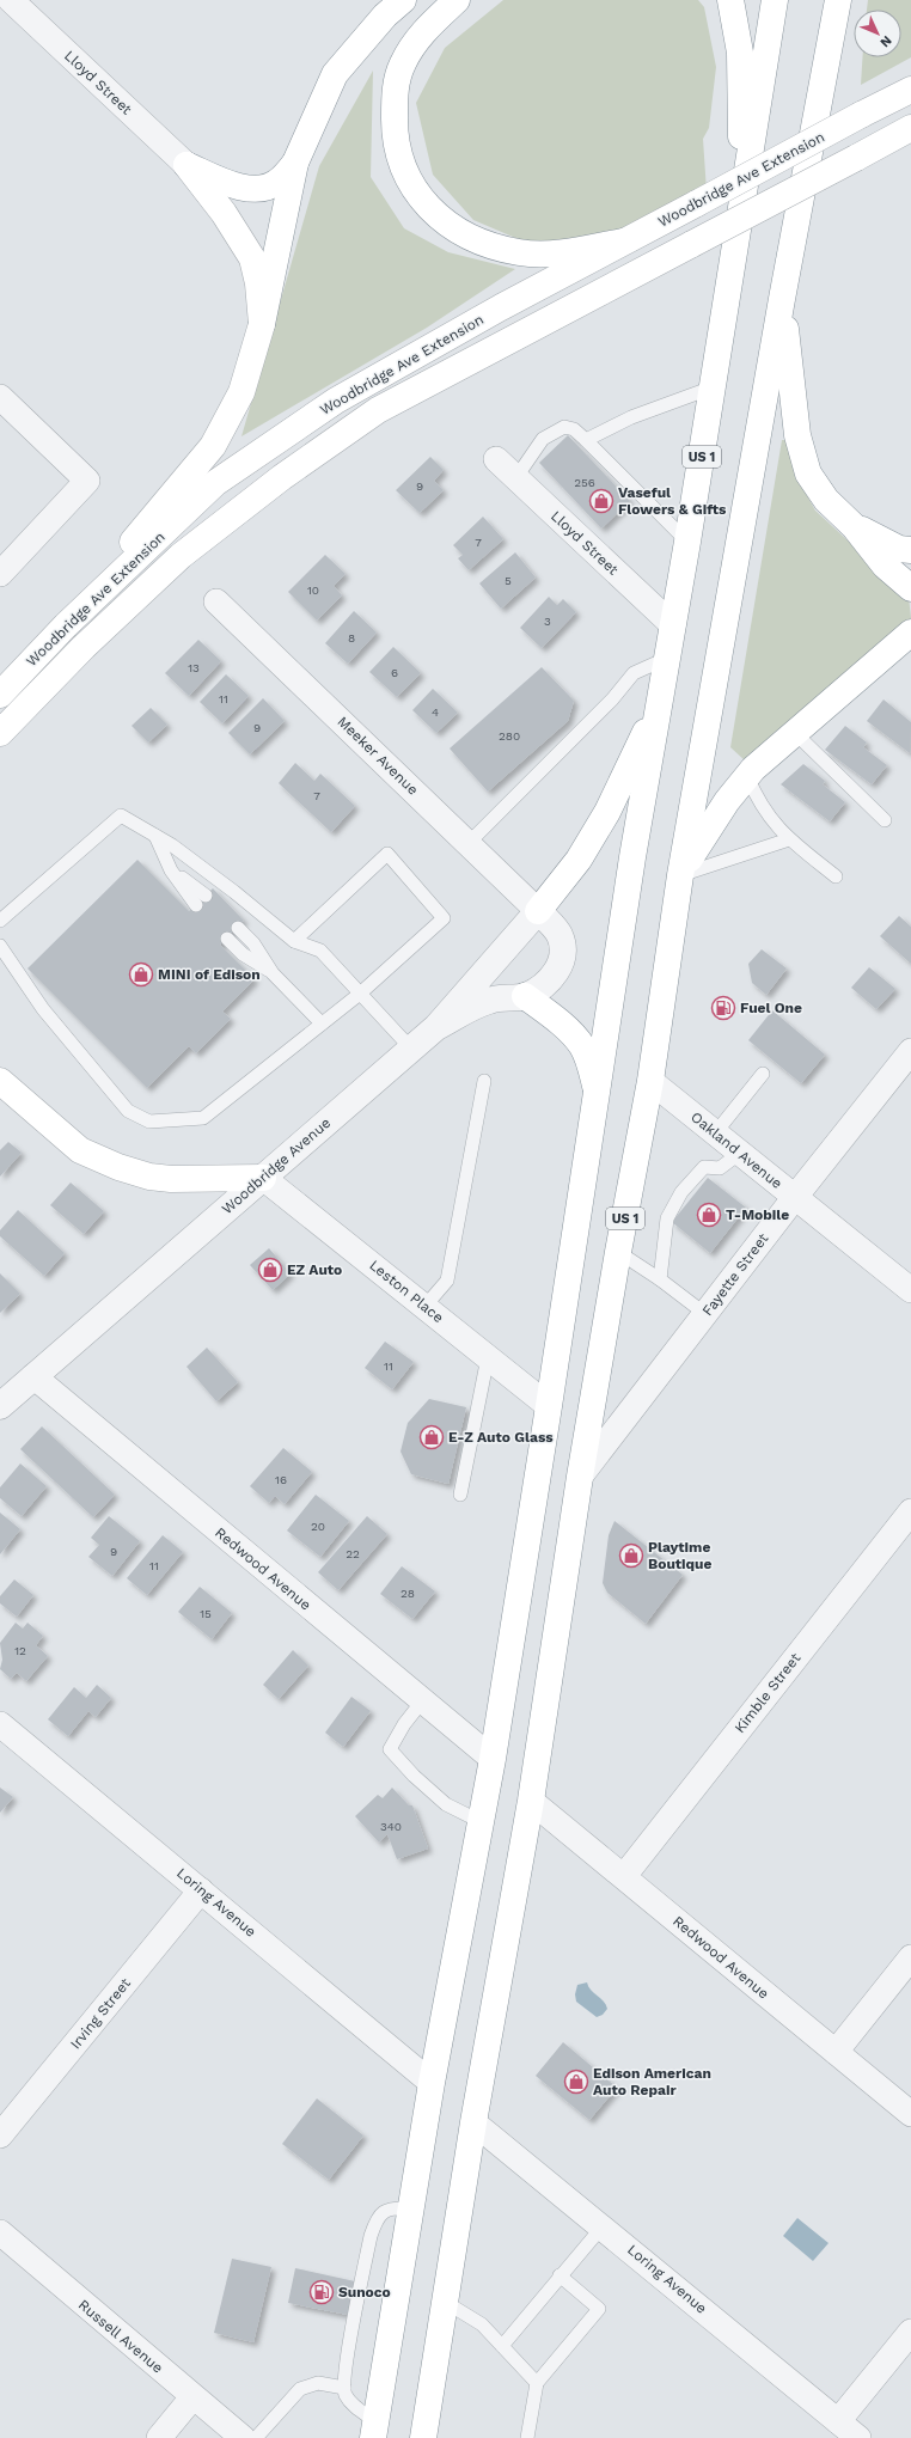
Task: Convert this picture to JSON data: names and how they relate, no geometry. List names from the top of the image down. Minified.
{"streets":{"main road":["Woodbridge Ave Extension","US 1"],"street":["Lloyd Street","Meeker Avenue","Oakland Avenue","Woodbridge Avenue","Fayette Street","Leston Place","Redwood Avenue","Kimble Street","Loring Avenue","Irving Street","Russell Avenue"]},"crossings":[["Lloyd Street","US 1"],["US 1","Oakland Avenue"],["US 1","Fayette Street"],["US 1","Leston Place"],["US 1","Redwood Avenue"],["US 1","Loring Avenue"],["Meeker Avenue","Woodbridge Avenue"],["Oakland Avenue","Fayette Street"],["Woodbridge Avenue","Leston Place"],["Woodbridge Avenue","Redwood Avenue"],["Redwood Avenue","Kimble Street"],["Loring Avenue","Irving Street"]],"places":{"shop":["Vaseful Flowers & Gifts","MINI of Edison","T-Mobile","EZ Auto","E-Z Auto Glass","Playtime Boutique","Edison American Auto Repair"],"fuel station":["Fuel One","Sunoco"]},"house_numbers":["256","9","7","5","10","3","8","13","6","11","4","9","280","7","11","16","20","9","22","11","28","15","12","340"],"north":"bottom right"}
